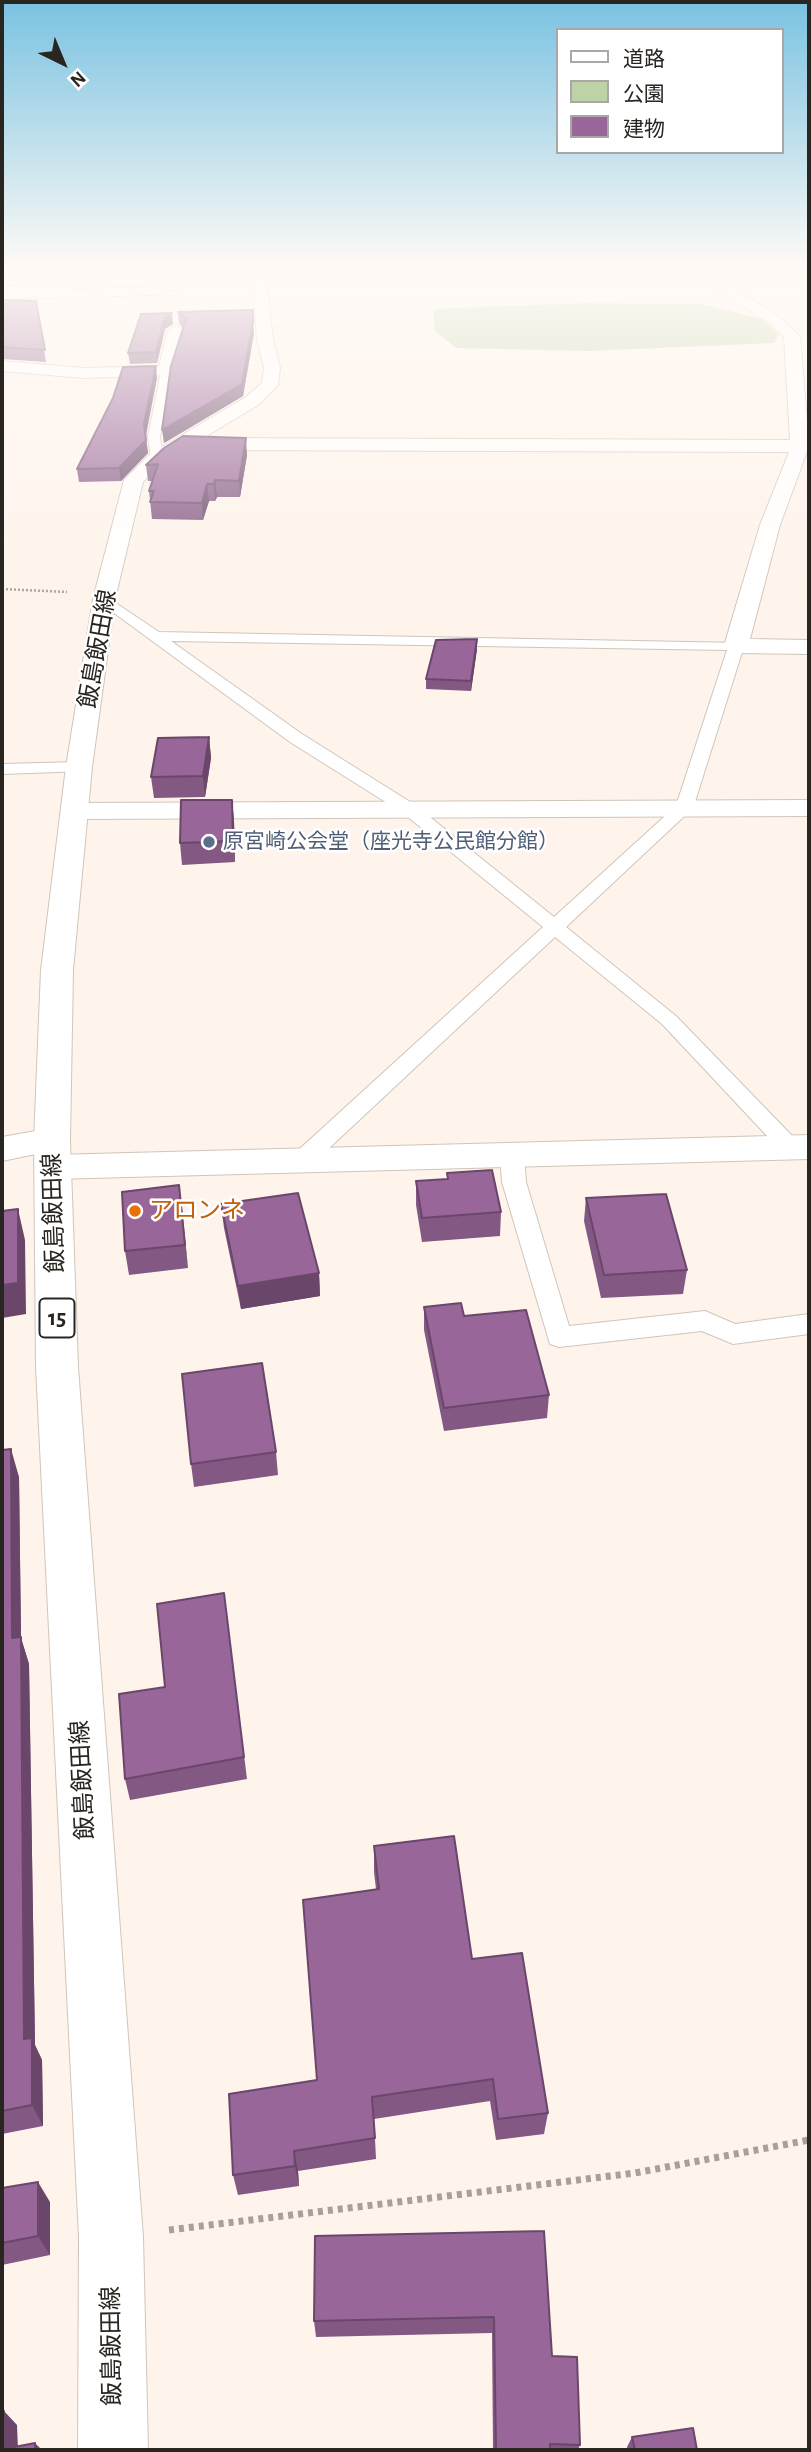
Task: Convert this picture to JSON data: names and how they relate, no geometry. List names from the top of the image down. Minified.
{"streets":{"street":["飯島飯田線","15"]},"places":["原宮崎公会堂（座光寺公民館分館）","アロンネ"],"legend":["道路","公園","建物"],"north":"bottom right"}
